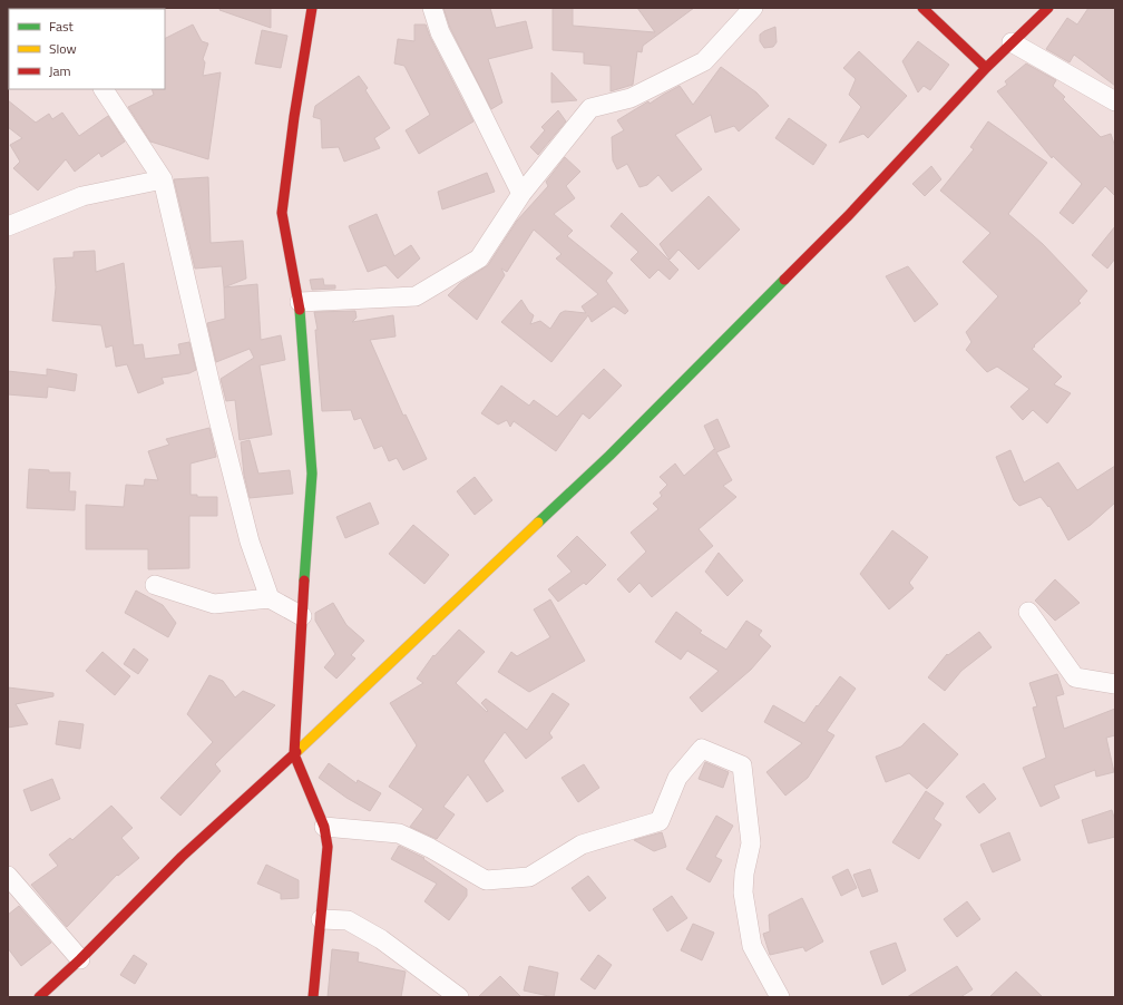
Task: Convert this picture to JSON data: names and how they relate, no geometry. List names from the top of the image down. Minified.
{"legend":["Fast","Slow","Jam"]}
